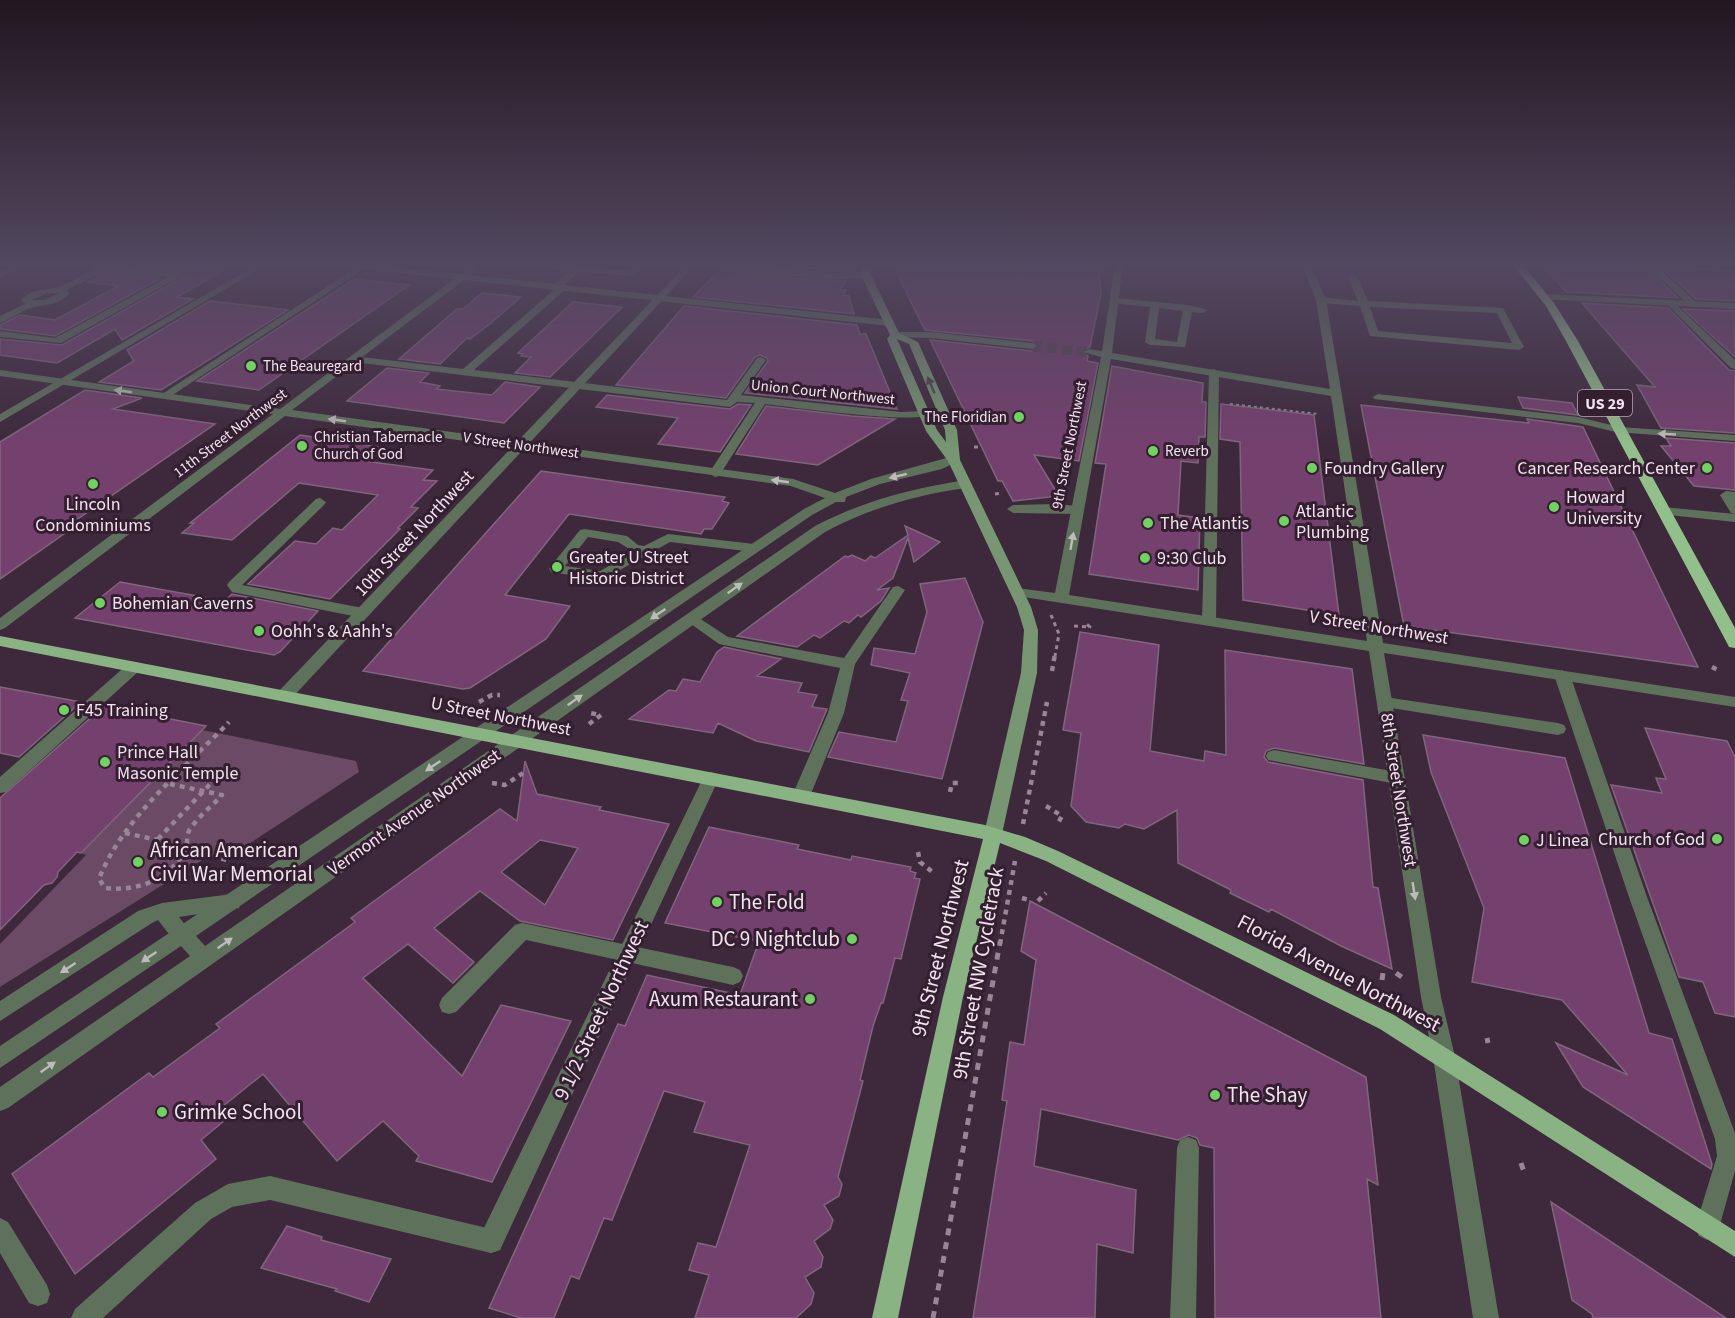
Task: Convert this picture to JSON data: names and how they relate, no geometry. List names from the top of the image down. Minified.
{"streets":{"highway":["US 29"],"main road":["9th Street Northwest","U Street Northwest","Florida Avenue Northwest"],"street":["Union Court Northwest","11th Street Northwest","V Street Northwest","10th Street Northwest","8th Street Northwest","Vermont Avenue Northwest","9 1/2 Street Northwest"],"path":["9th Street NW Cycletrack"]},"crossings":[["Union Court Northwest","10th Street Northwest"],["11th Street Northwest","V Street Northwest"],["V Street Northwest","9th Street Northwest"],["V Street Northwest","10th Street Northwest"],["V Street Northwest","8th Street Northwest"],["V Street Northwest","Vermont Avenue Northwest"],["9th Street Northwest","U Street Northwest"],["9th Street Northwest","Florida Avenue Northwest"],["10th Street Northwest","U Street Northwest"],["U Street Northwest","Vermont Avenue Northwest"],["U Street Northwest","Florida Avenue Northwest"],["U Street Northwest","9 1/2 Street Northwest"],["8th Street Northwest","Florida Avenue Northwest"],["9th Street NW Cycletrack","Florida Avenue Northwest"]],"places":["The Beauregard","The Floridian","Christian Tabernacle Church of God","Reverb","Foundry Gallery","Cancer Research Center","Lincoln Condominiums","Howard University","Atlantic Plumbing","The Atlantis","9:30 Club","Greater U Street Historic District","Bohemian Caverns","Oohh's & Aahh's","F45 Training","Prince Hall Masonic Temple","Church of God","J Linea","African American Civil War Memorial","The Fold","DC 9 Nightclub","Axum Restaurant","The Shay","Grimke School"]}
